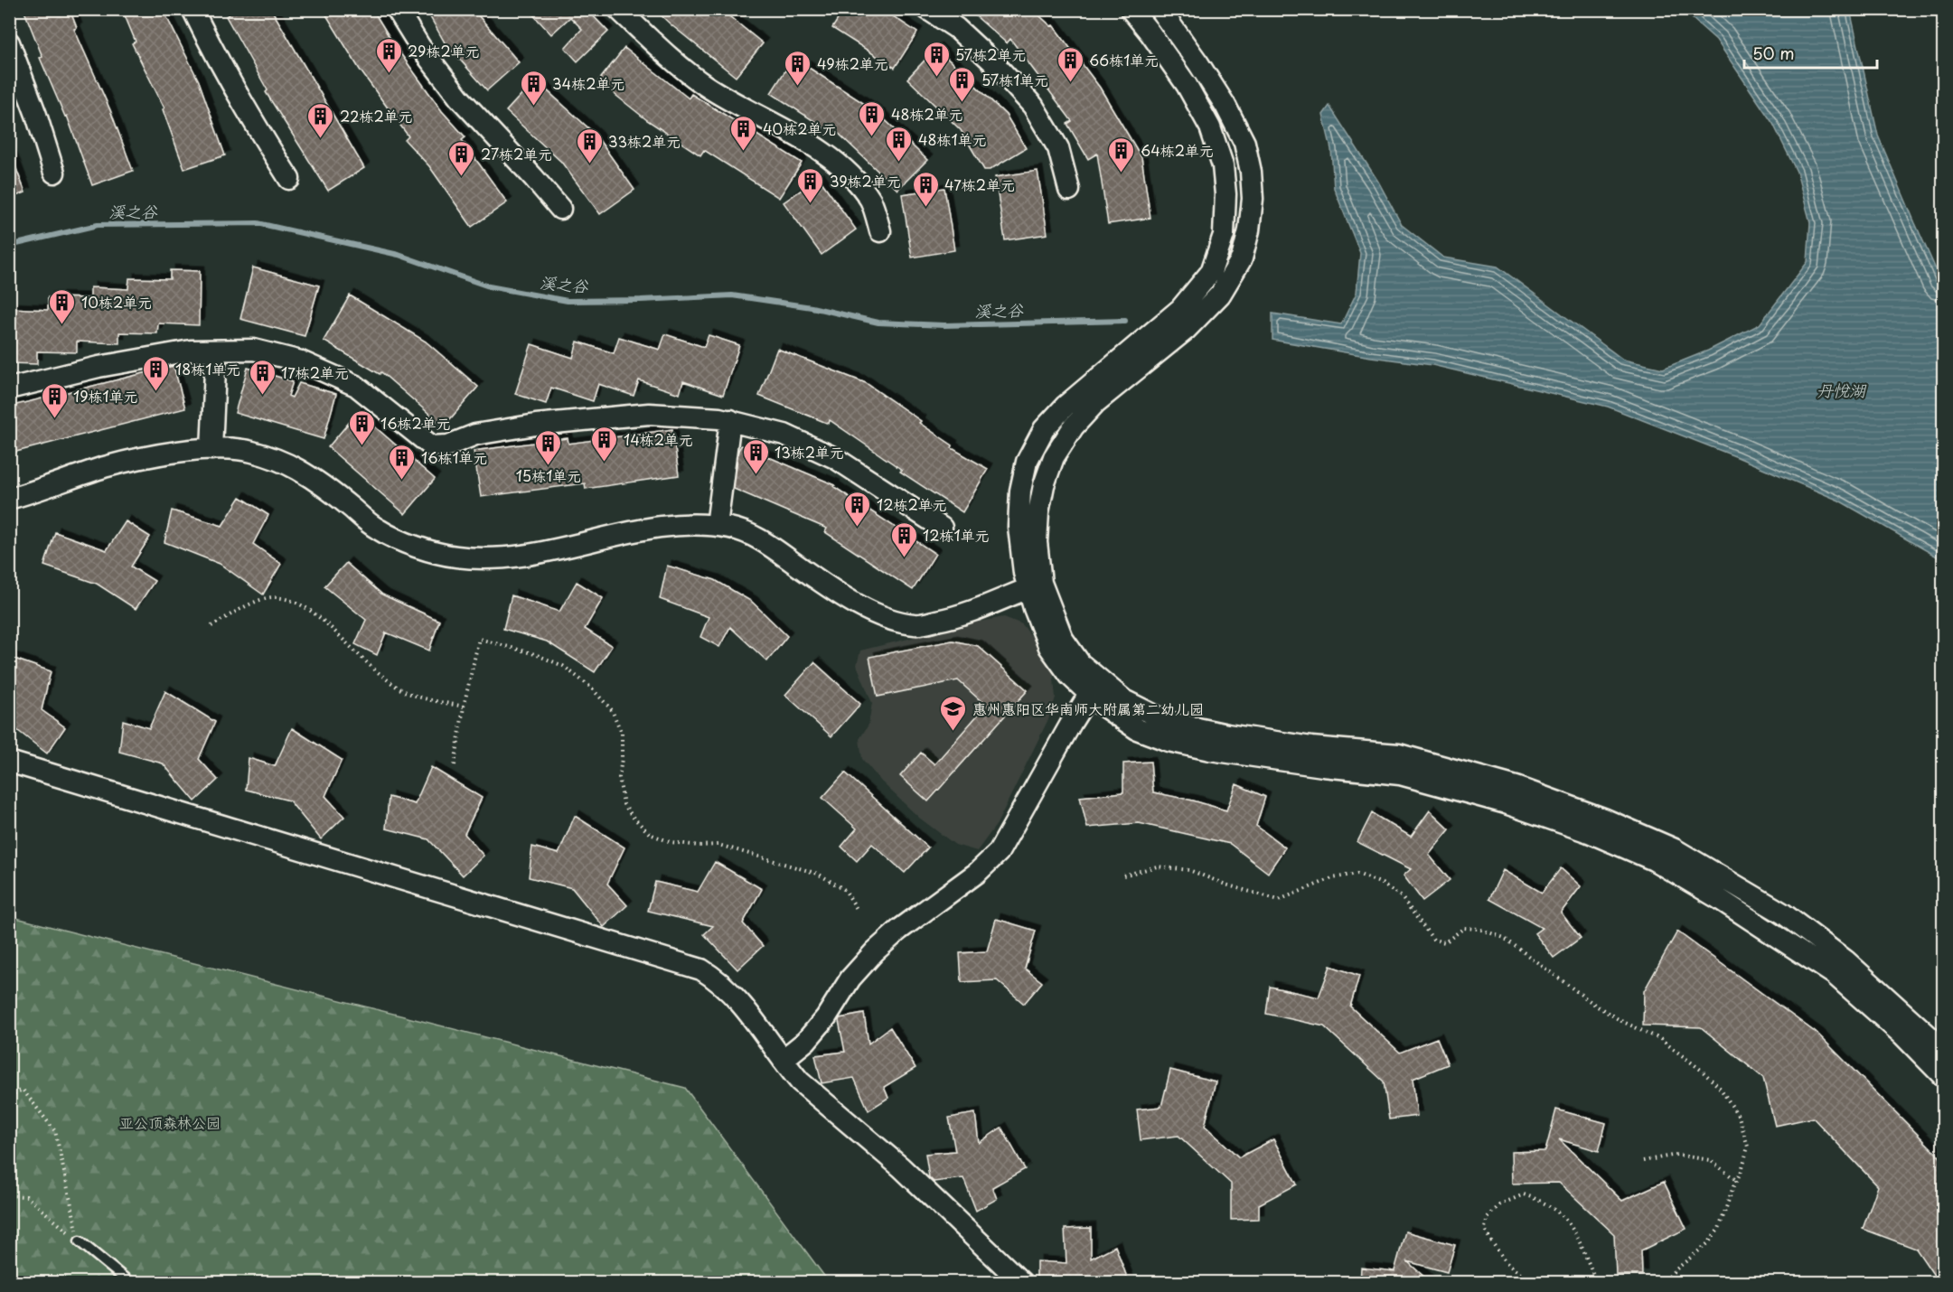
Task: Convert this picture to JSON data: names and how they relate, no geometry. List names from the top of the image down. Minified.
{"water":["溪之谷","丹悦湖"],"parks":["亚公顶森林公园"],"places":{"building":["29栋2单元","57栋2单元","66栋1单元","49栋2单元","57栋1单元","34栋2单元","48栋2单元","22栋2单元","40栋2单元","48栋1单元","33栋2单元","64栋2单元","27栋2单元","39栋2单元","47栋2单元","10栋2单元","18栋1单元","17栋2单元","19栋1单元","16栋2单元","14栋2单元","15栋1单元","13栋2单元","16栋1单元","12栋2单元","12栋1单元"],"school or university":["惠州惠阳区华南师大附属第二幼儿园"]},"scale_bar":"50 m"}
